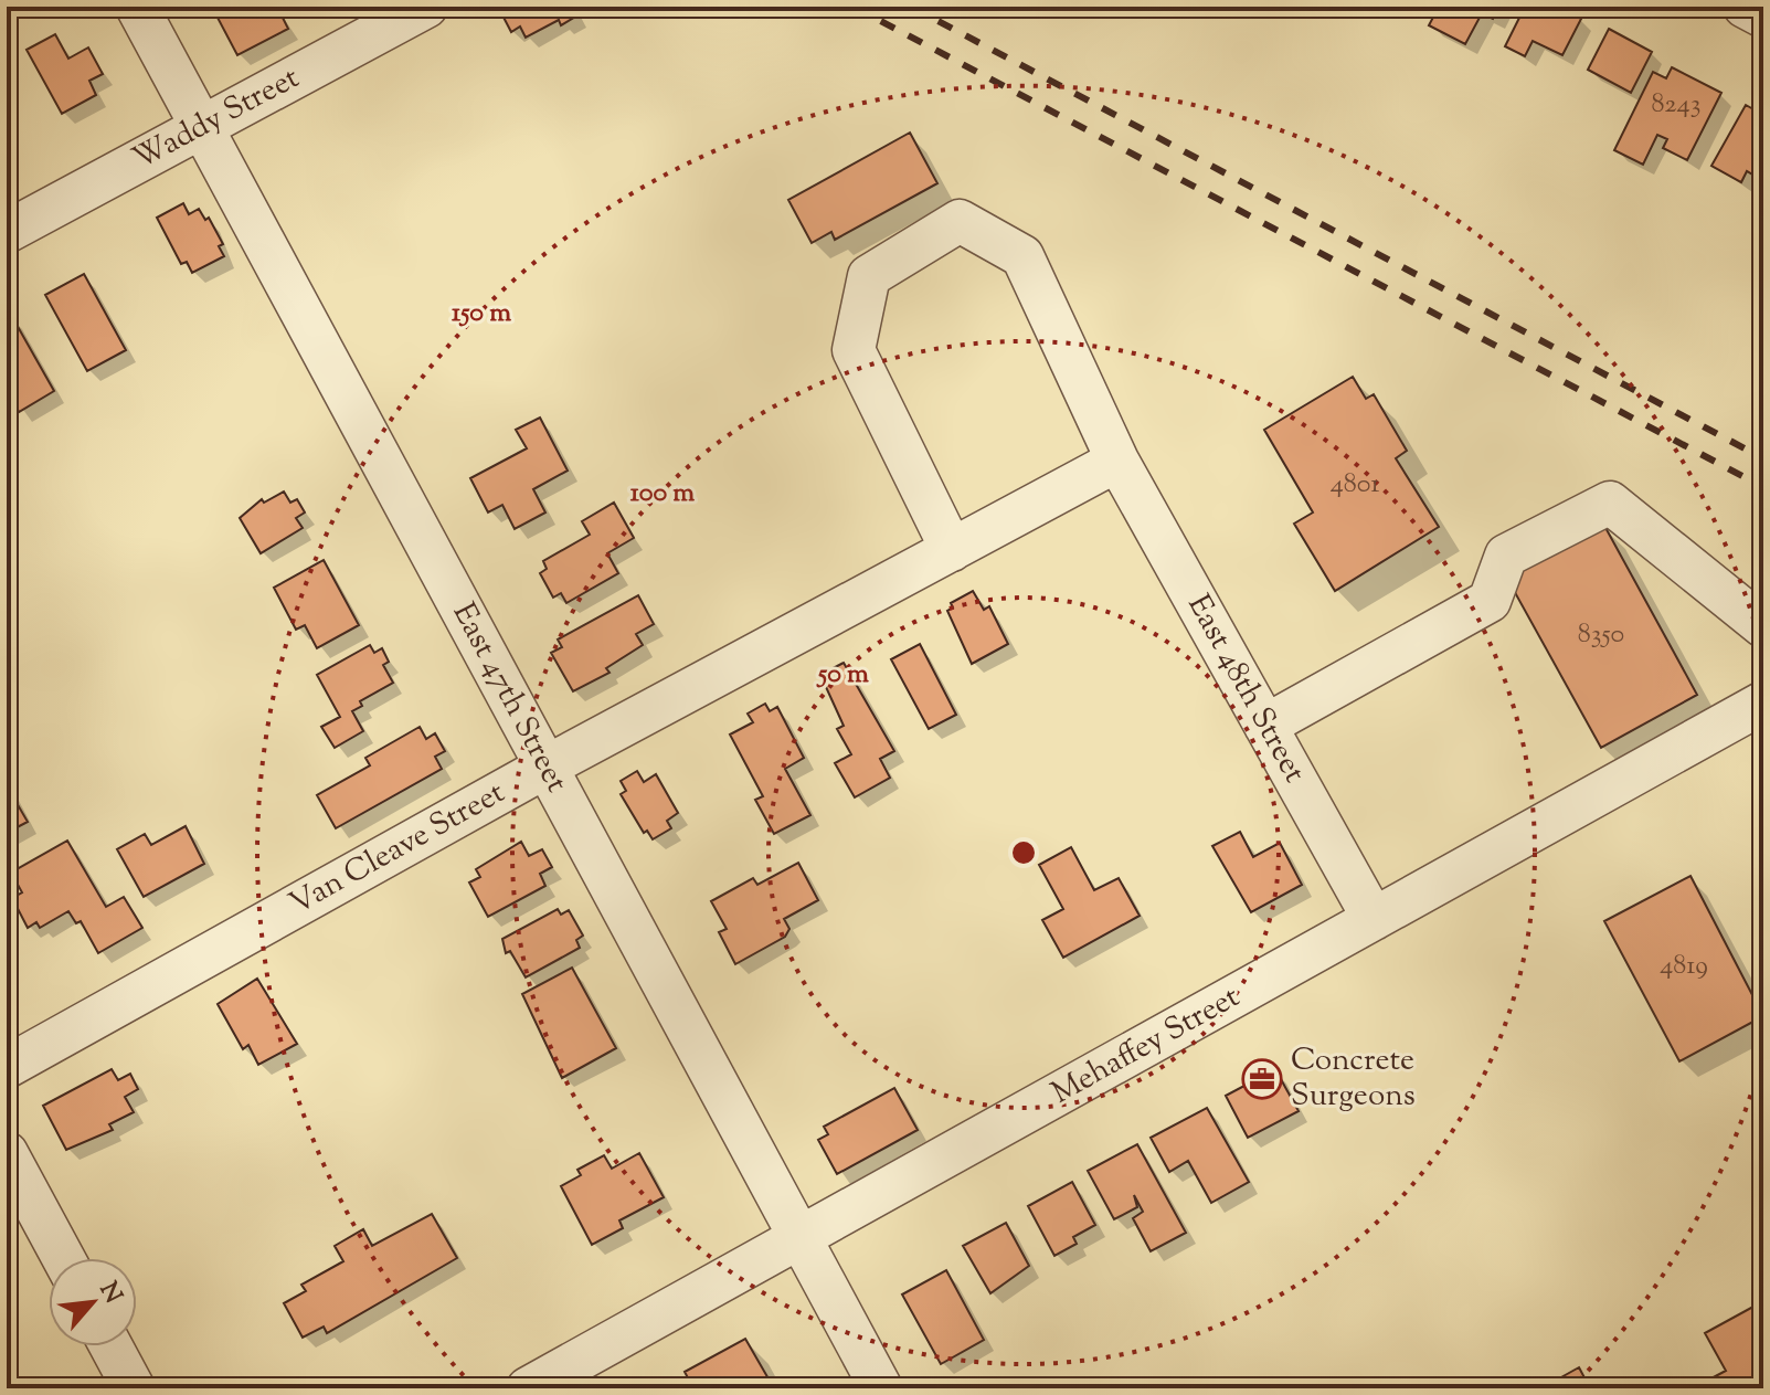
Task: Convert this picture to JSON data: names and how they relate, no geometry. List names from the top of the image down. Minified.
{"streets":{"street":["Waddy Street","East 48th Street","East 47th Street","Van Cleave Street","Mehaffey Street"]},"crossings":[["Waddy Street","East 47th Street"],["East 48th Street","Van Cleave Street"],["East 48th Street","Mehaffey Street"],["East 47th Street","Van Cleave Street"],["East 47th Street","Mehaffey Street"]],"places":{"office":["Concrete Surgeons"]},"house_numbers":["8243","4801","8350","4819"],"north":"top right","rings":["150 m","100 m","50 m"]}
